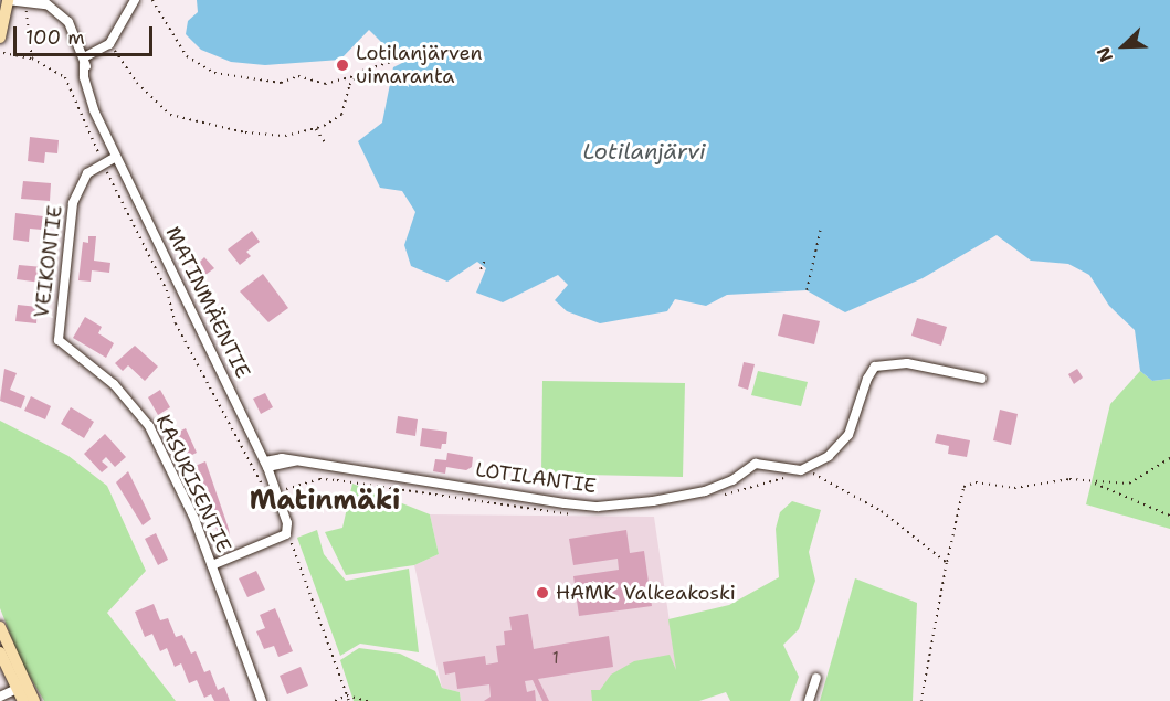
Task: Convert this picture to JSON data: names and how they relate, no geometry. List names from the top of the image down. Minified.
{"streets":{"street":["VEIKONTIE","MATINMÄENTIE","LOTILANTIE","KASURISENTIE"]},"crossings":[["VEIKONTIE","MATINMÄENTIE"],["VEIKONTIE","KASURISENTIE"],["MATINMÄENTIE","LOTILANTIE"]],"districts":["Matinmäki"],"water":["Lotilanjärvi"],"places":["Lotilanjärven uimaranta","HAMK Valkeakoski"],"house_numbers":["1"],"scale_bar":"100 m","north":"bottom left"}
